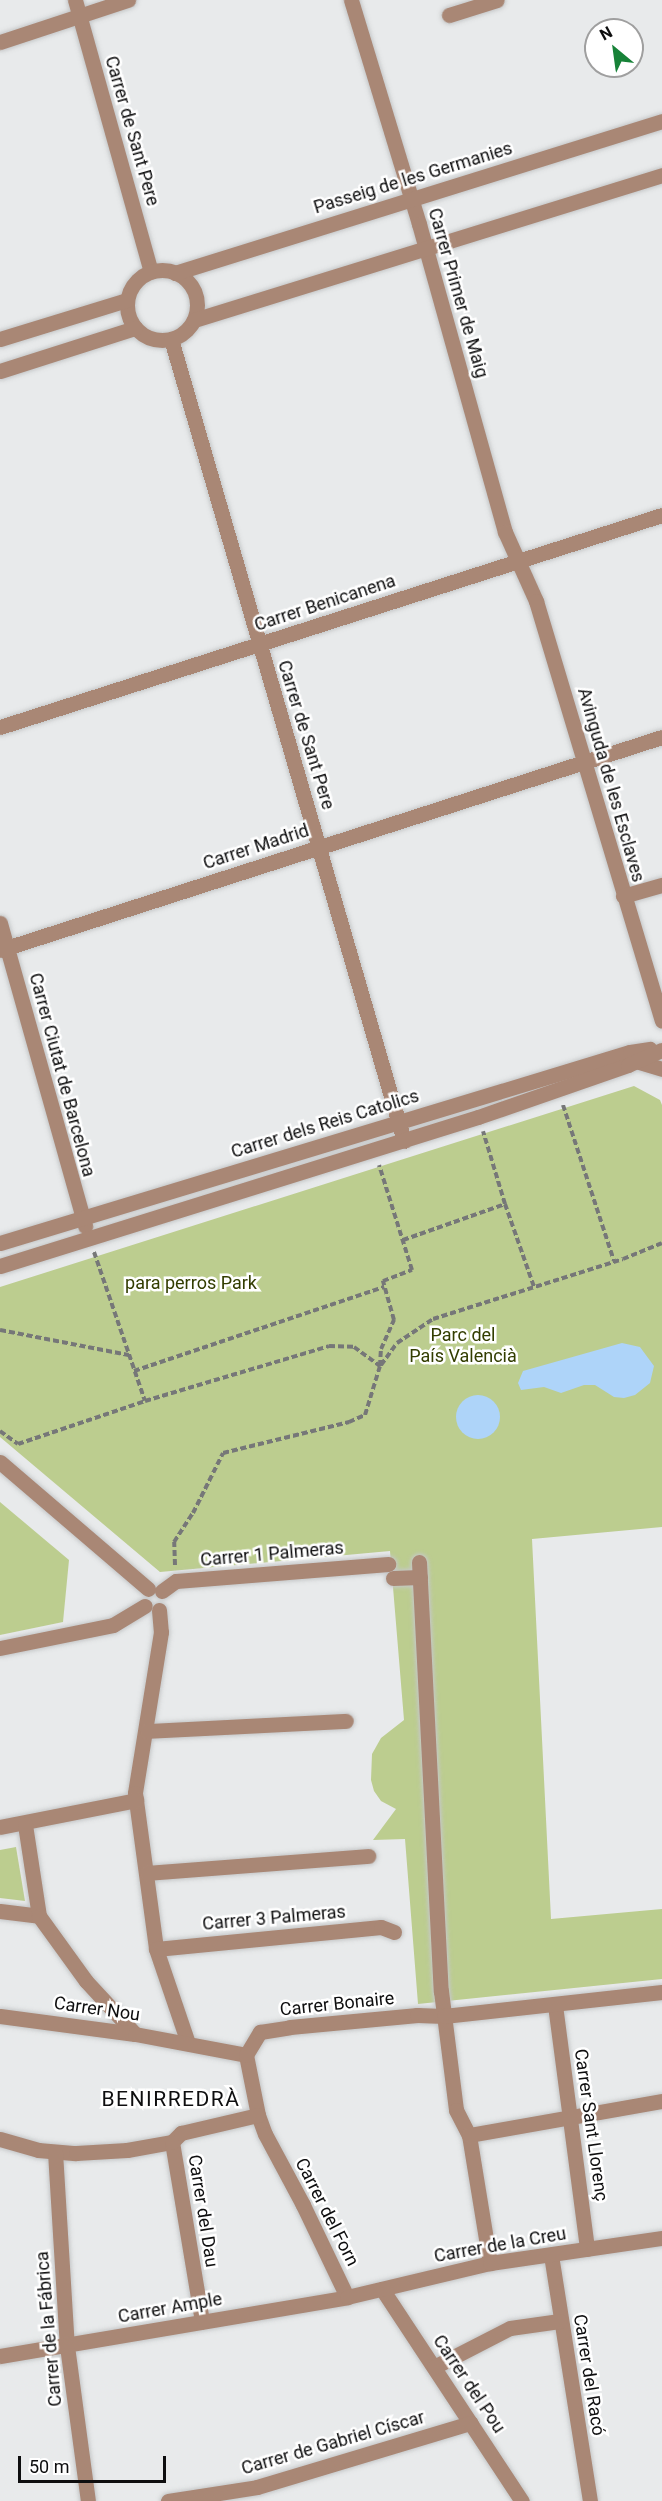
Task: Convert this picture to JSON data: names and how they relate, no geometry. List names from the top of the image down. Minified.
{"streets":{"street":["Carrer de Sant Pere","Passeig de les Germanies","Carrer Primer de Maig","Carrer Benicanena","Avinguda de les Esclaves","Carrer Madrid","Carrer Ciutat de Barcelona","Carrer dels Reis Catolics","Carrer 1 Palmeras","Carrer 3 Palmeras","Carrer Bonaire","Carrer Nou","Carrer Sant Llorenç","Carrer del Dau","Carrer del Forn","Carrer de la Creu","Carrer Ample","Carrer de la Fábrica","Carrer del Racó","Carrer del Pou","Carrer de Gabriel Císcar"]},"crossings":[["Carrer de Sant Pere","Passeig de les Germanies"],["Carrer de Sant Pere","Carrer Benicanena"],["Carrer de Sant Pere","Carrer Madrid"],["Carrer de Sant Pere","Carrer dels Reis Catolics"],["Passeig de les Germanies","Carrer Primer de Maig"],["Carrer Primer de Maig","Carrer Benicanena"],["Carrer Primer de Maig","Avinguda de les Esclaves"],["Carrer Benicanena","Avinguda de les Esclaves"],["Avinguda de les Esclaves","Carrer Madrid"],["Carrer Madrid","Carrer Ciutat de Barcelona"],["Carrer Ciutat de Barcelona","Carrer dels Reis Catolics"],["Carrer 1 Palmeras","Carrer Bonaire"],["Carrer Bonaire","Carrer Nou"],["Carrer Bonaire","Carrer Sant Llorenç"],["Carrer Bonaire","Carrer del Forn"],["Carrer Nou","Carrer del Forn"],["Carrer Sant Llorenç","Carrer de la Creu"],["Carrer del Dau","Carrer Ample"],["Carrer del Forn","Carrer de la Creu"],["Carrer del Forn","Carrer Ample"],["Carrer de la Creu","Carrer Ample"],["Carrer de la Creu","Carrer del Racó"],["Carrer de la Creu","Carrer del Pou"],["Carrer Ample","Carrer de la Fábrica"],["Carrer del Pou","Carrer de Gabriel Císcar"]],"districts":["BENIRREDRÀ"],"parks":["para perros Park","Parc del País Valencià"],"scale_bar":"50 m","north":"top left"}
